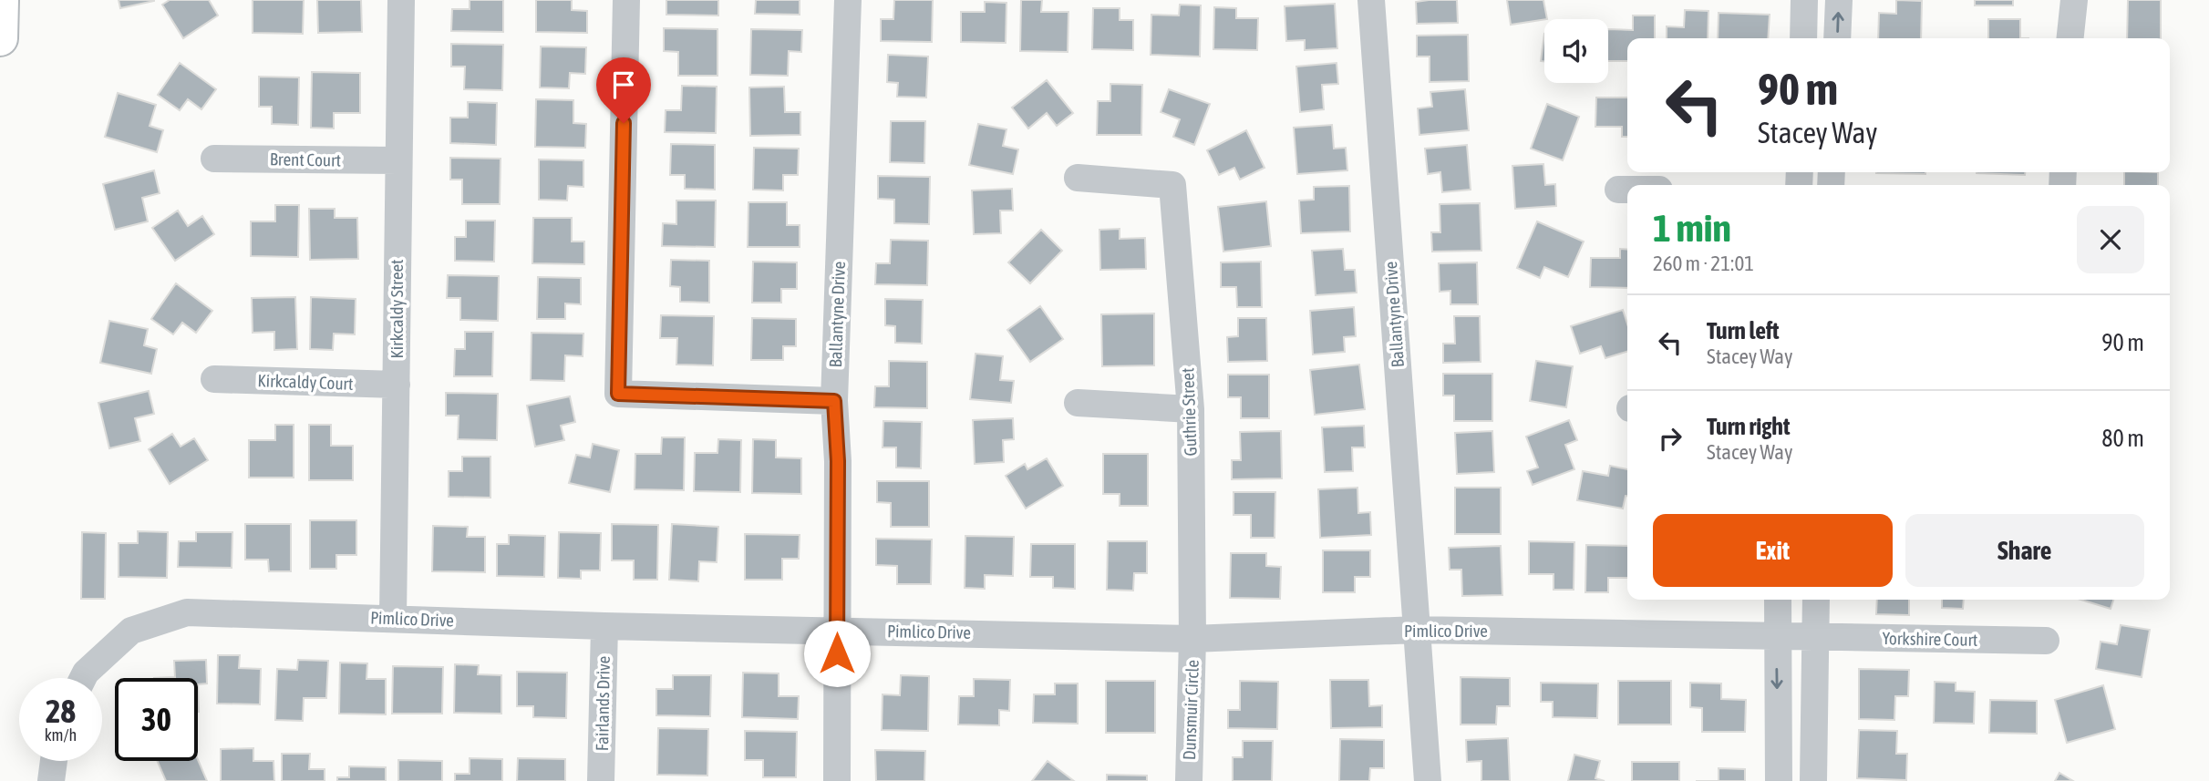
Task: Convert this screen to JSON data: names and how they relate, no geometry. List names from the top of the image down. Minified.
{"streets":{"street":["Brent Court","Kirkcaldy Street","Ballantyne Drive","Kirkcaldy Court","Guthrie Street","Pimlico Drive","Yorkshire Court","Fairlands Drive","Dunsmuir Circle"]},"crossings":[["Brent Court","Kirkcaldy Street"],["Kirkcaldy Street","Kirkcaldy Court"],["Kirkcaldy Street","Pimlico Drive"],["Ballantyne Drive","Pimlico Drive"],["Guthrie Street","Pimlico Drive"],["Guthrie Street","Dunsmuir Circle"],["Pimlico Drive","Yorkshire Court"],["Pimlico Drive","Fairlands Drive"],["Pimlico Drive","Dunsmuir Circle"]],"page":{"turn":["90 m","Stacey Way"],"heading":["1 min","260 m · 21:01"],"list":[{"name":"Turn left","note":"Stacey Way","value":"90 m"},{"name":"Turn right","note":"Stacey Way","value":"80 m"}],"buttons":["Exit","Share"],"speed":"28 km/h","limit":"30"}}
